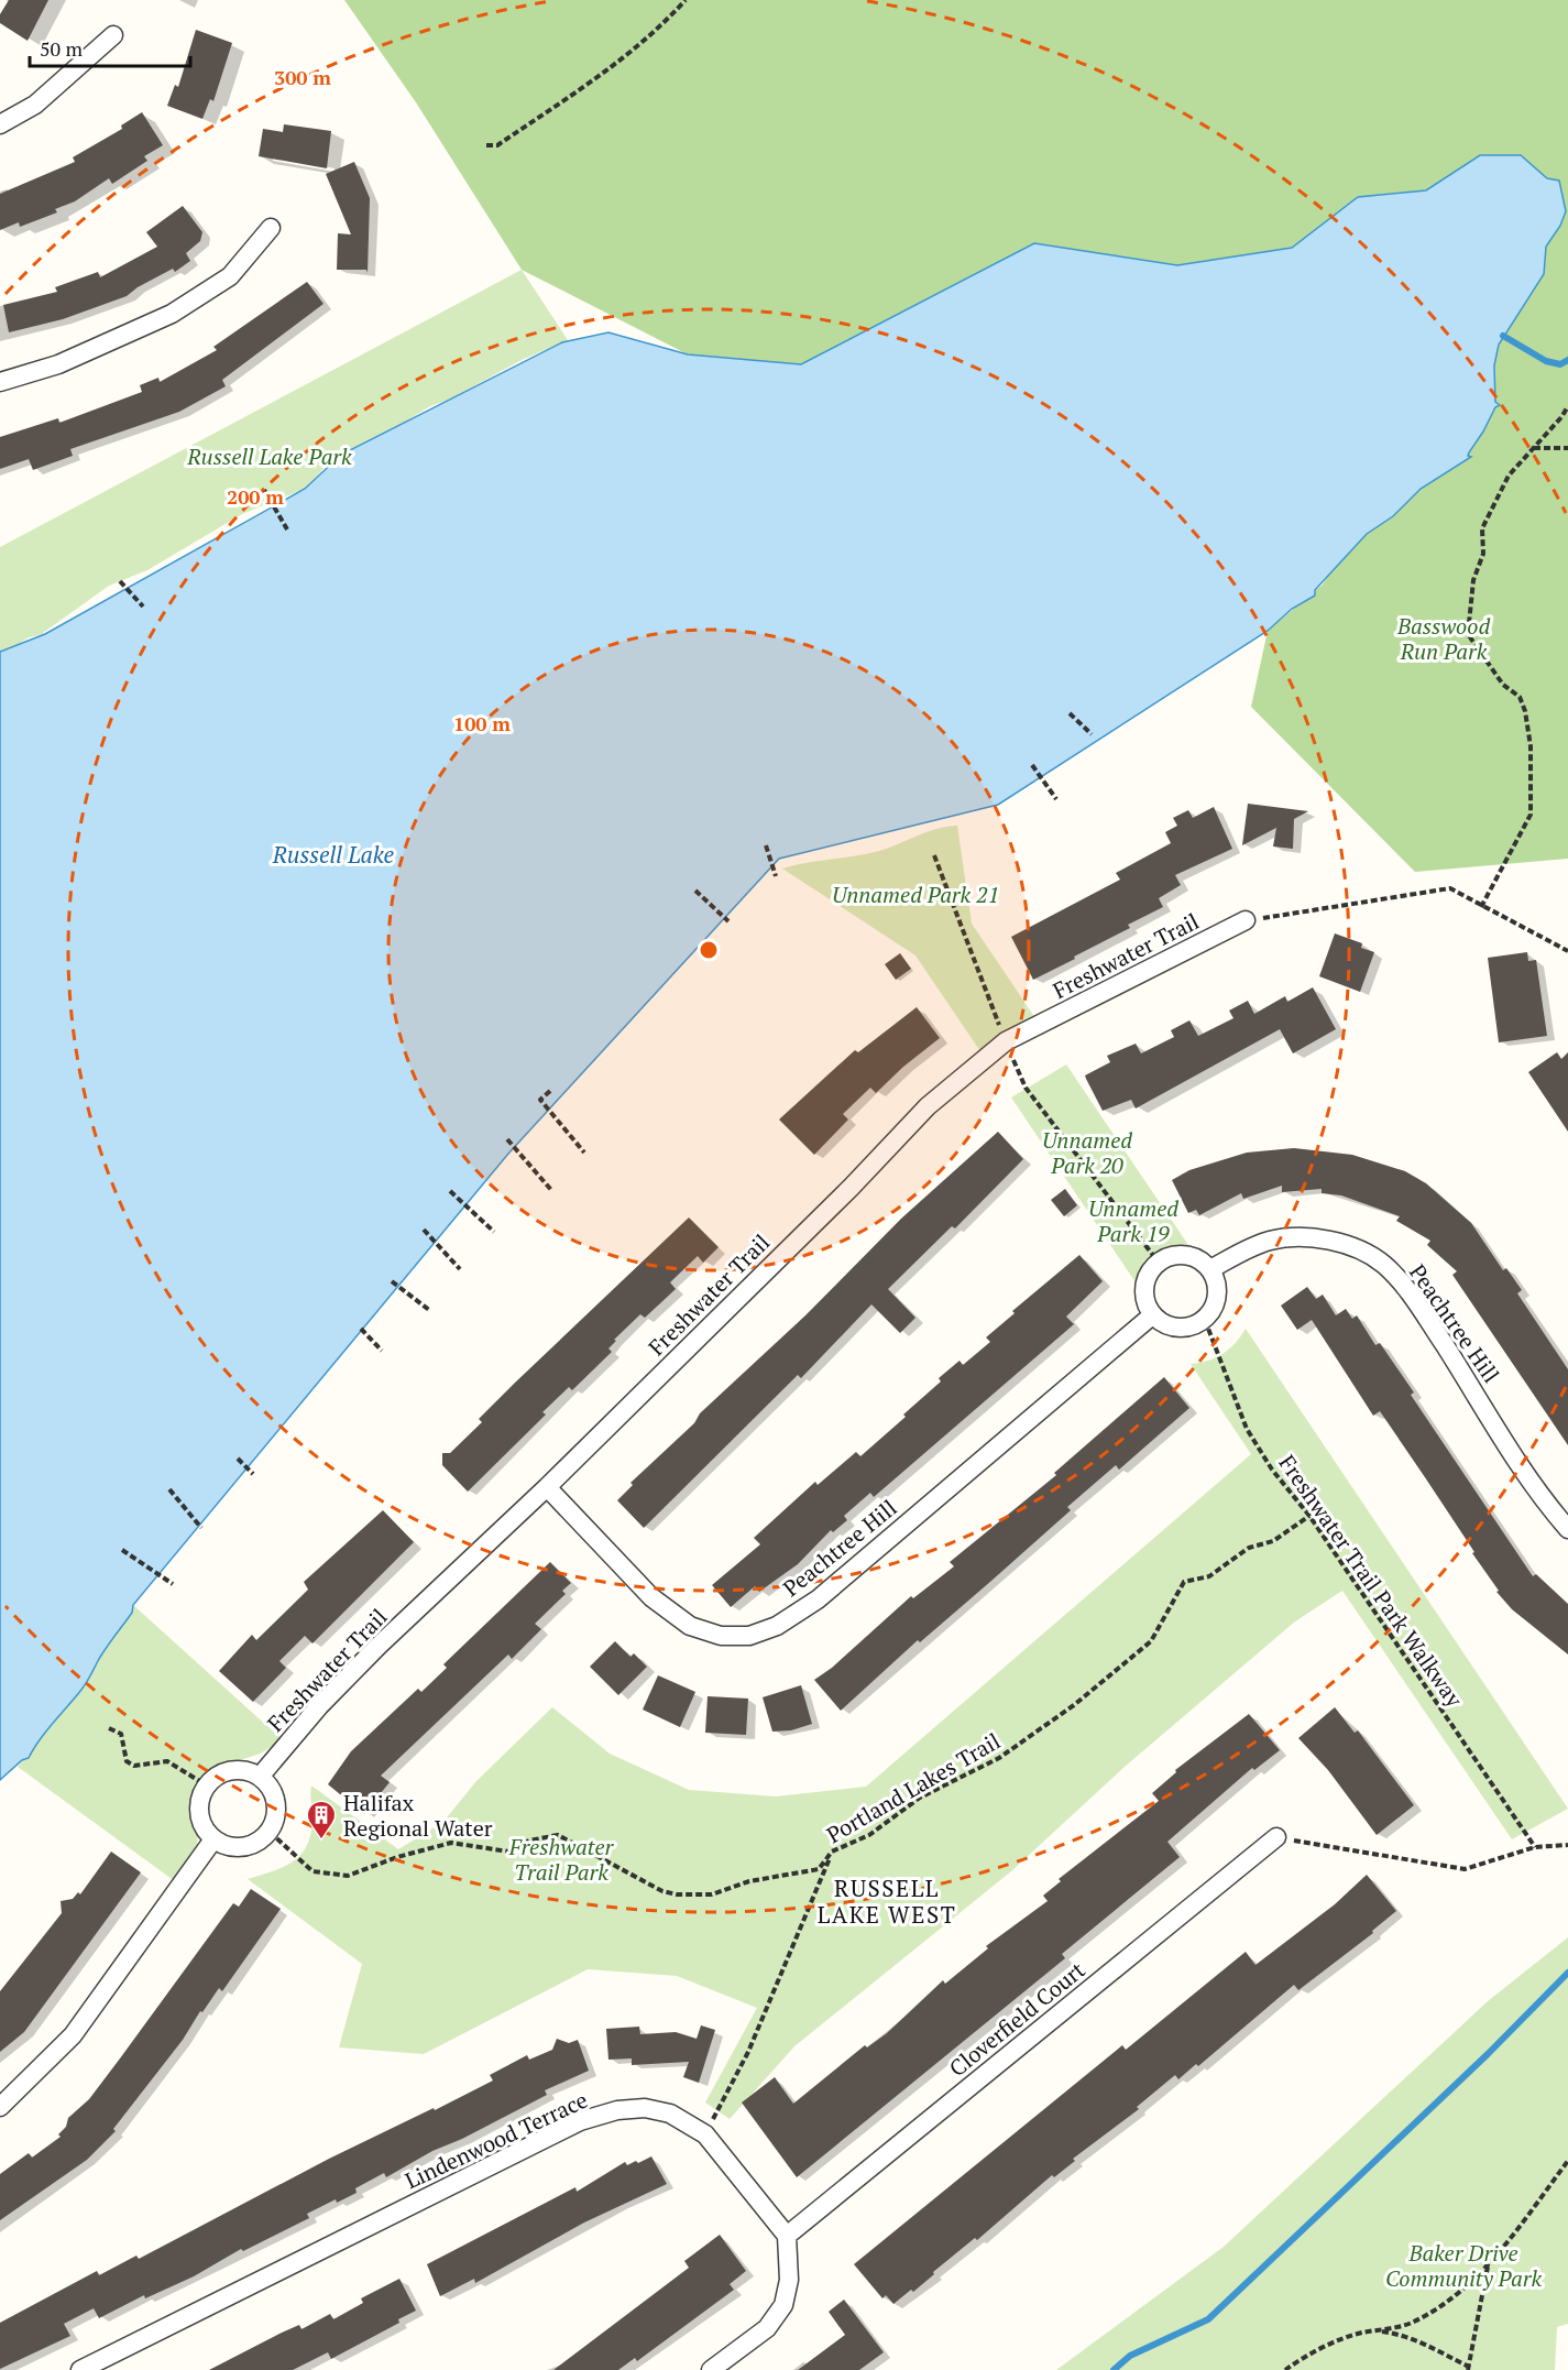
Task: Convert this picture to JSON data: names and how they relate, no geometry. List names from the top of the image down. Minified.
{"streets":{"street":["Freshwater Trail","Peachtree Hill","Cloverfield Court","Lindenwood Terrace"],"path":["Freshwater Trail Park Walkway","Portland Lakes Trail"]},"crossings":[["Freshwater Trail","Peachtree Hill"],["Freshwater Trail","Portland Lakes Trail"],["Peachtree Hill","Freshwater Trail Park Walkway"],["Freshwater Trail Park Walkway","Portland Lakes Trail"],["Cloverfield Court","Lindenwood Terrace"]],"districts":["RUSSELL LAKE WEST"],"water":["Russell Lake"],"parks":["Russell Lake Park","Basswood Run Park","Unnamed Park 21","Unnamed Park 20","Unnamed Park 19","Freshwater Trail Park","Baker Drive Community Park"],"places":{"building":["Halifax Regional Water"]},"scale_bar":"50 m","rings":["300 m","200 m","100 m"]}
